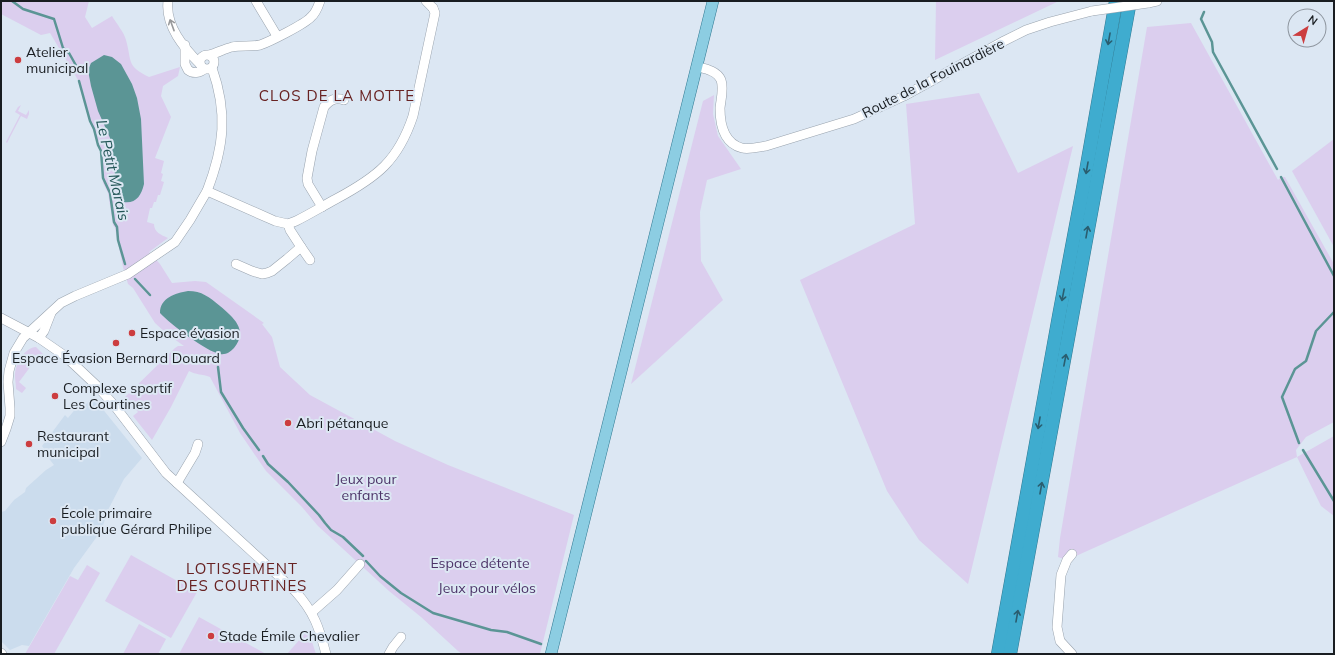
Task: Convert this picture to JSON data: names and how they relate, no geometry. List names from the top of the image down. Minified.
{"streets":{"street":["Route de la Fouinardière"]},"districts":["CLOS DE LA MOTTE","LOTISSEMENT DES COURTINES"],"water":["Le Petit Marais"],"parks":["Jeux pour enfants","Espace détente","Jeux pour vélos"],"places":["Atelier municipal","Espace évasion","Espace Évasion Bernard Douard","Complexe sportif Les Courtines","Abri pétanque","Restaurant municipal","École primaire publique Gérard Philipe","Stade Émile Chevalier"],"north":"top right"}
